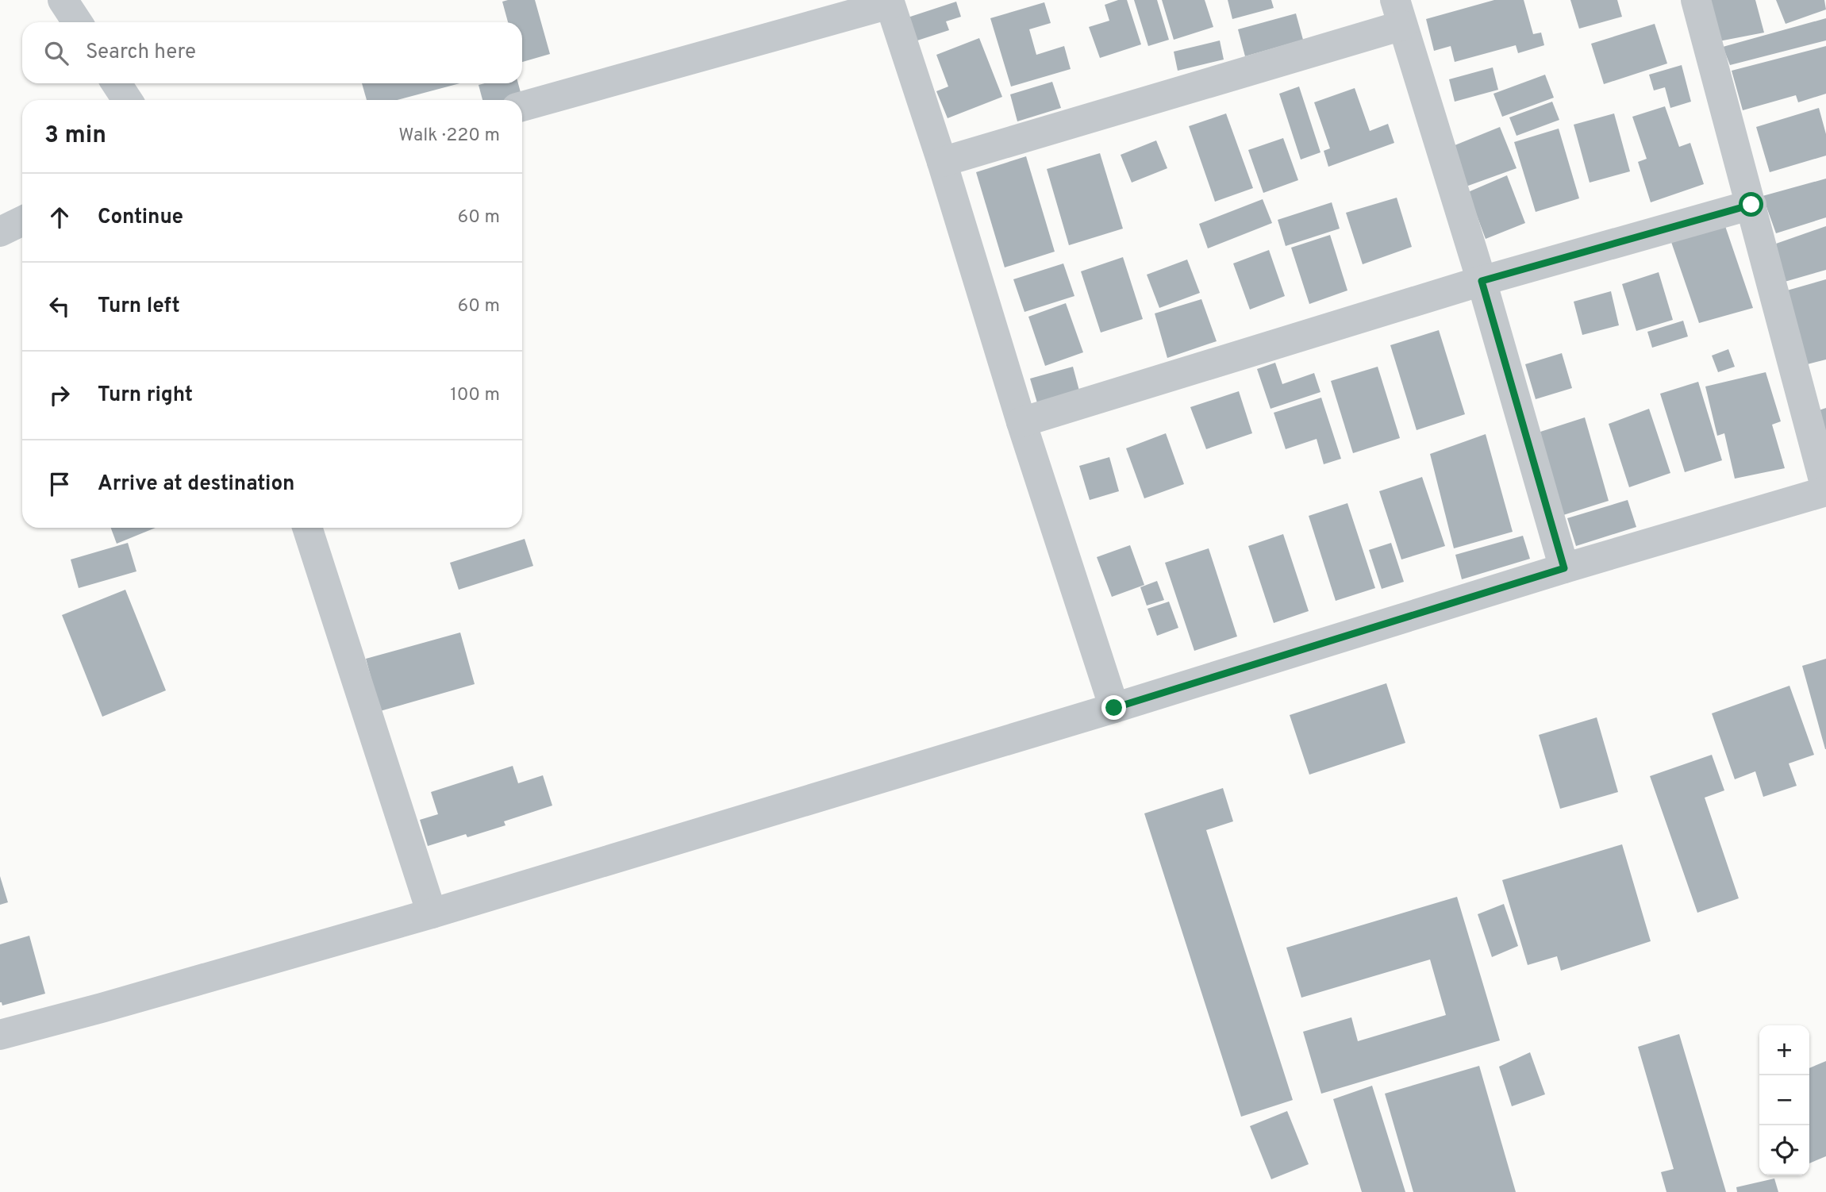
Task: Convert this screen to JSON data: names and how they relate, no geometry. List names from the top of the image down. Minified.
{"page":{"search":"Search here","heading":["3 min","Walk · 220 m"],"list":[["Continue","60 m"],["Turn left","60 m"],["Turn right","100 m"],"Arrive at destination"],"map_buttons":["+","−"]}}
